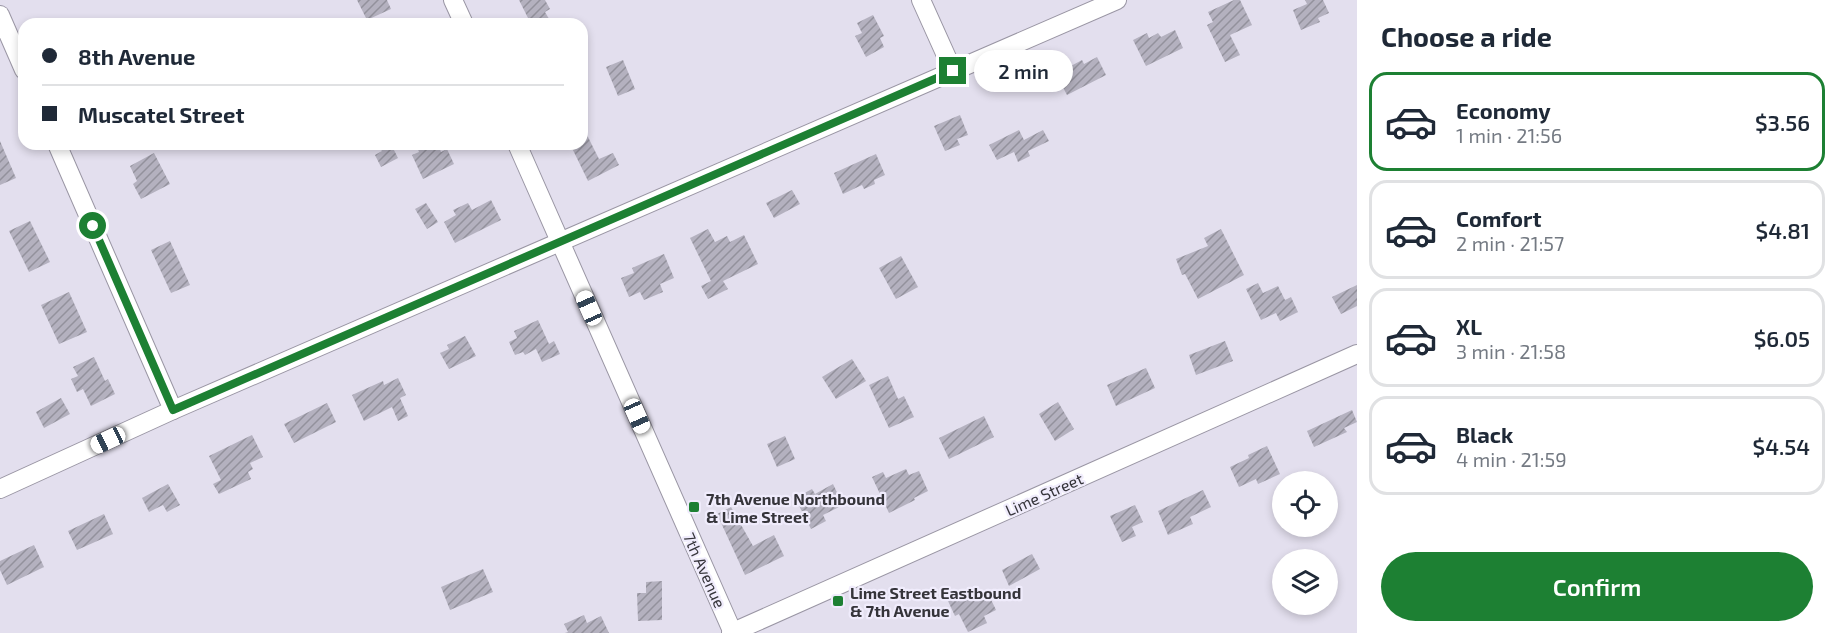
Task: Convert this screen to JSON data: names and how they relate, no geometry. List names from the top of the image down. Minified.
{"streets":{"street":["Lime Street","7th Avenue"]},"crossings":[["Lime Street","7th Avenue"]],"places":{"transit":["7th Avenue Northbound & Lime Street","Lime Street Eastbound & 7th Avenue"]},"page":{"heading":"Choose a ride","banner":["8th Avenue","Muscatel Street"],"bubble":"2 min","list":[{"name":"Economy","note":"1 min · 21:56","value":"$3.56"},{"name":"Comfort","note":"2 min · 21:57","value":"$4.81"},{"name":"XL","note":"3 min · 21:58","value":"$6.05"},{"name":"Black","note":"4 min · 21:59","value":"$4.54"}],"buttons":"Confirm"}}
